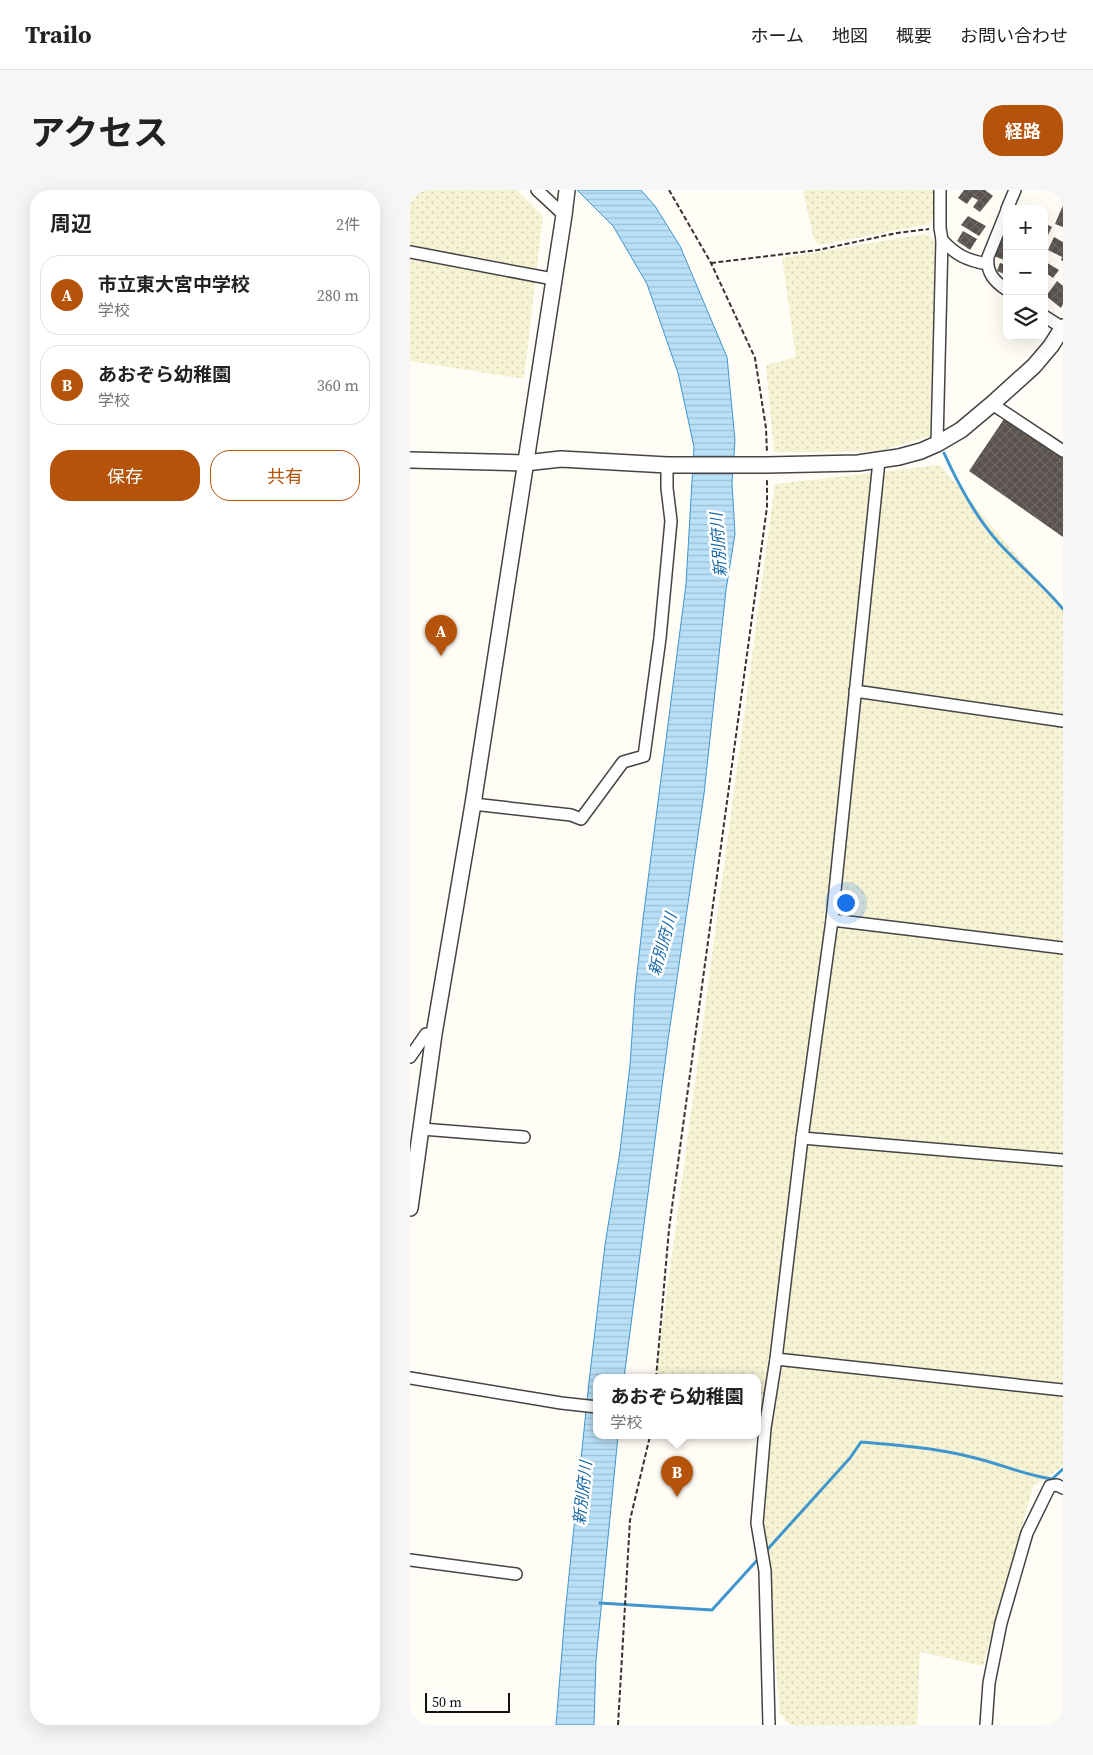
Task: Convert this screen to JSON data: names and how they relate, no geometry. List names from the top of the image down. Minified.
{"water":["新別府川"],"scale_bar":"50 m","page":{"header":"Trailo","nav":["ホーム","地図","概要","お問い合わせ"],"title":"アクセス","buttons":["経路",["保存","共有"]],"heading":["周辺","2件"],"map_buttons":["+","−"],"list":[{"mark":"A","name":"市立東大宮中学校","note":"学校","value":"280 m"},{"mark":"B","name":"あおぞら幼稚園","note":"学校","value":"360 m"}],"pins":["A","B"],"popup":["あおぞら幼稚園","学校"],"scale":"50 m"}}
